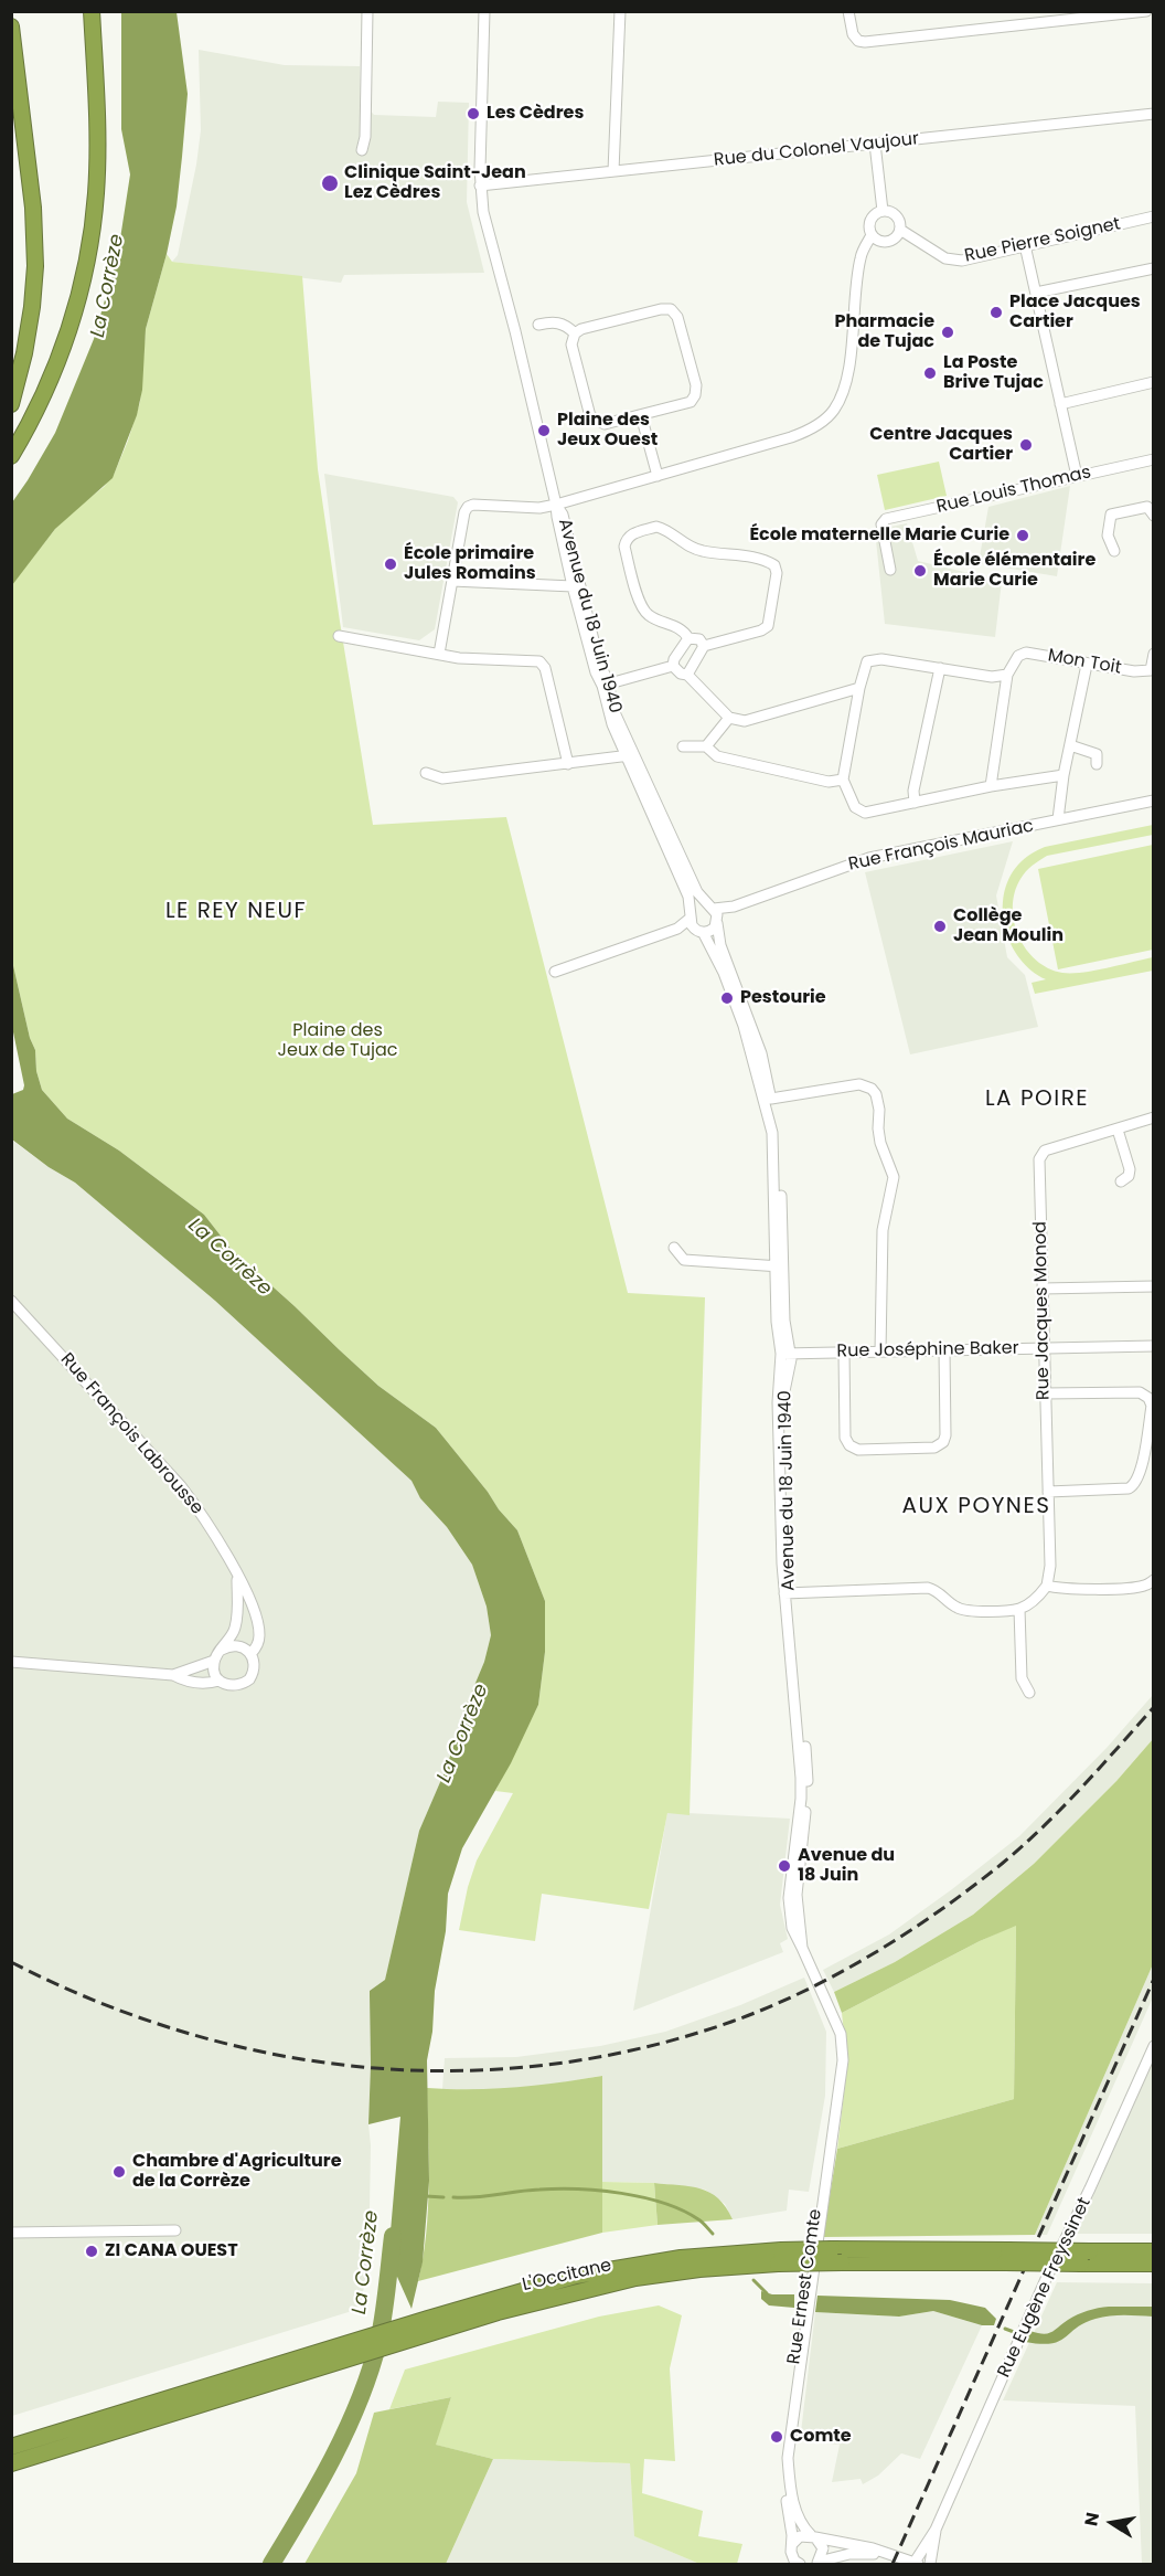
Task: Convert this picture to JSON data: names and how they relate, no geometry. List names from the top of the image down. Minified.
{"streets":{"highway":["L'Occitane"],"street":["Rue du Colonel Vaujour","Rue Pierre Soignet","Rue Louis Thomas","Avenue du 18 Juin 1940","Mon Toit","Rue François Mauriac","Rue Jacques Monod","Rue Joséphine Baker","Rue François Labrousse","Rue Ernest Comte","Rue Eugène Freyssinet"]},"crossings":[["Rue du Colonel Vaujour","Avenue du 18 Juin 1940"],["Avenue du 18 Juin 1940","Rue François Mauriac"],["Avenue du 18 Juin 1940","Rue Joséphine Baker"],["Avenue du 18 Juin 1940","Rue Ernest Comte"],["Rue Jacques Monod","Rue Joséphine Baker"]],"districts":["LE REY NEUF","LA POIRE","AUX POYNES"],"water":["La Corrèze"],"parks":["Plaine des Jeux de Tujac"],"places":["Les Cèdres","Clinique Saint-Jean Lez Cèdres","Place Jacques Cartier","Pharmacie de Tujac","La Poste Brive Tujac","Plaine des Jeux Ouest","Centre Jacques Cartier","École maternelle Marie Curie","École primaire Jules Romains","École élémentaire Marie Curie","Collège Jean Moulin","Pestourie","Avenue du 18 Juin","Chambre d'Agriculture de la Corrèze","ZI CANA OUEST","Comte"],"north":"left"}
